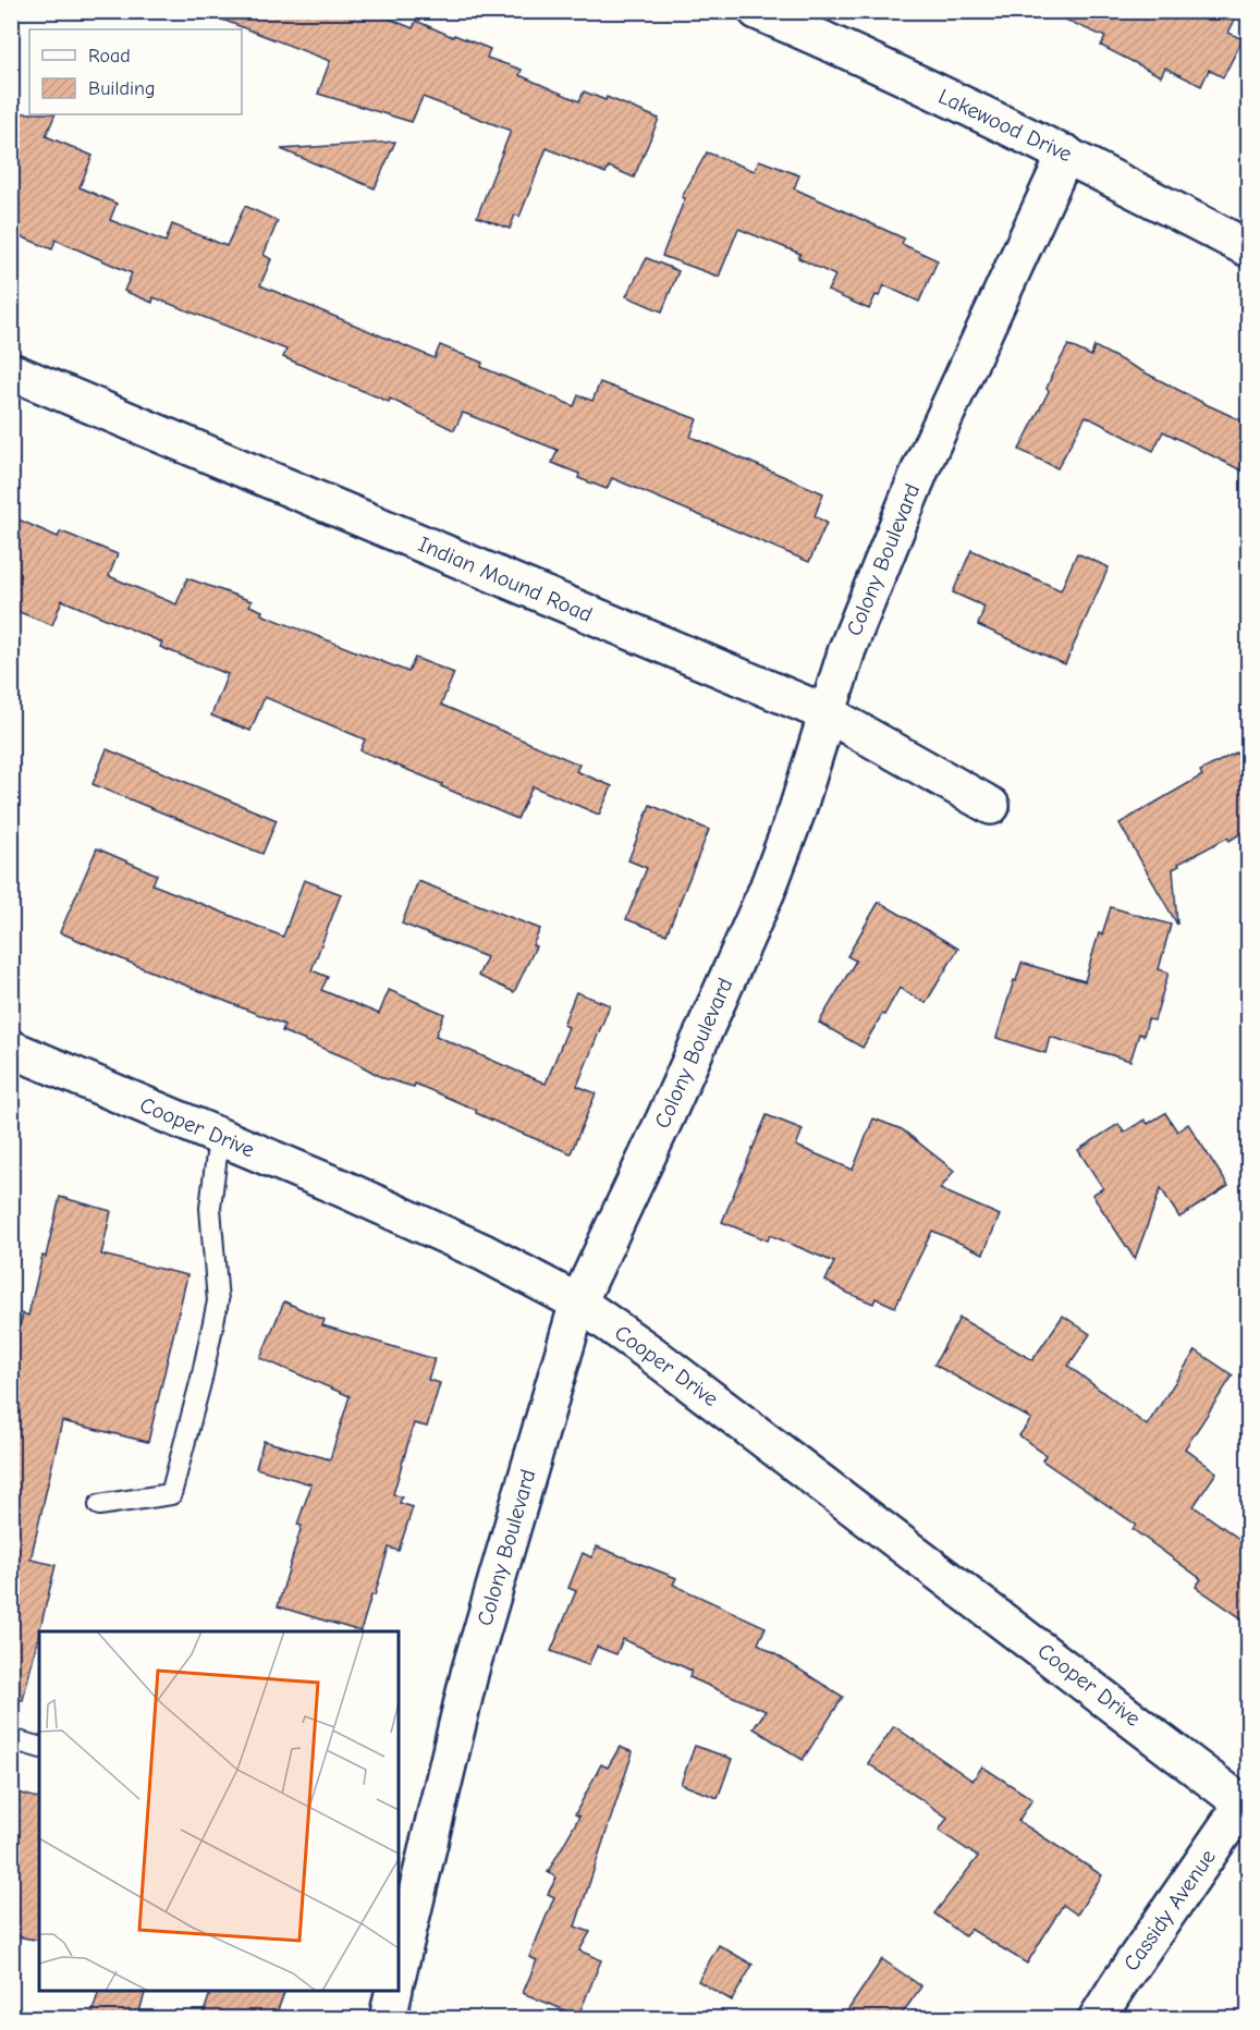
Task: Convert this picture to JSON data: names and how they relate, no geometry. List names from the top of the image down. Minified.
{"streets":{"street":["Lakewood Drive","Colony Boulevard","Indian Mound Road","Cooper Drive","Cassidy Avenue"]},"crossings":[["Lakewood Drive","Colony Boulevard"],["Colony Boulevard","Indian Mound Road"],["Colony Boulevard","Cooper Drive"],["Cooper Drive","Cassidy Avenue"]],"legend":["Road","Building"]}
